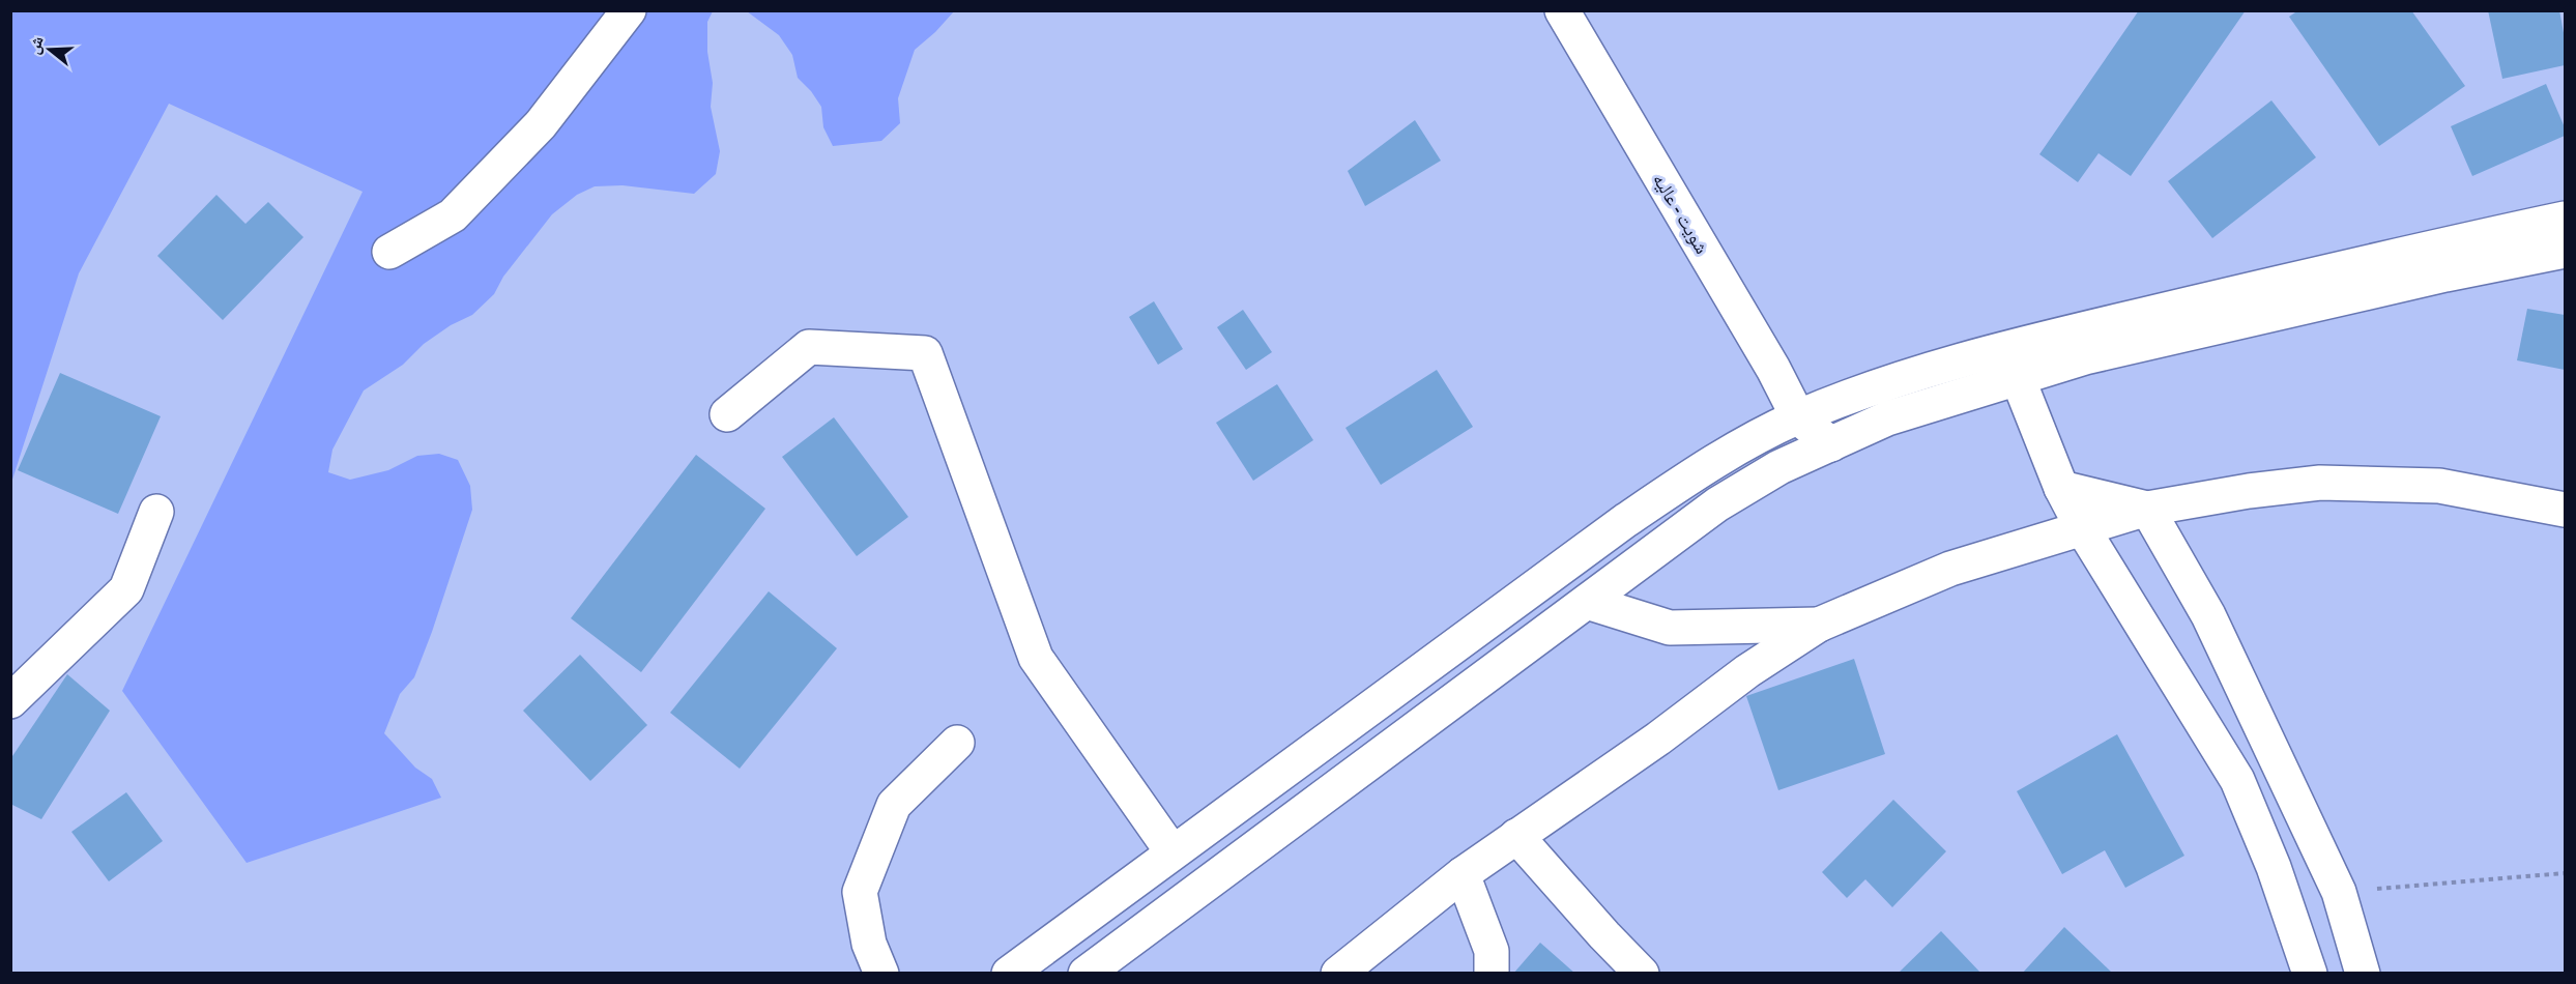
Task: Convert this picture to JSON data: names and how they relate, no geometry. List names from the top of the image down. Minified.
{"streets":{"main road":["شويت - عاليه"]},"north":"left"}
